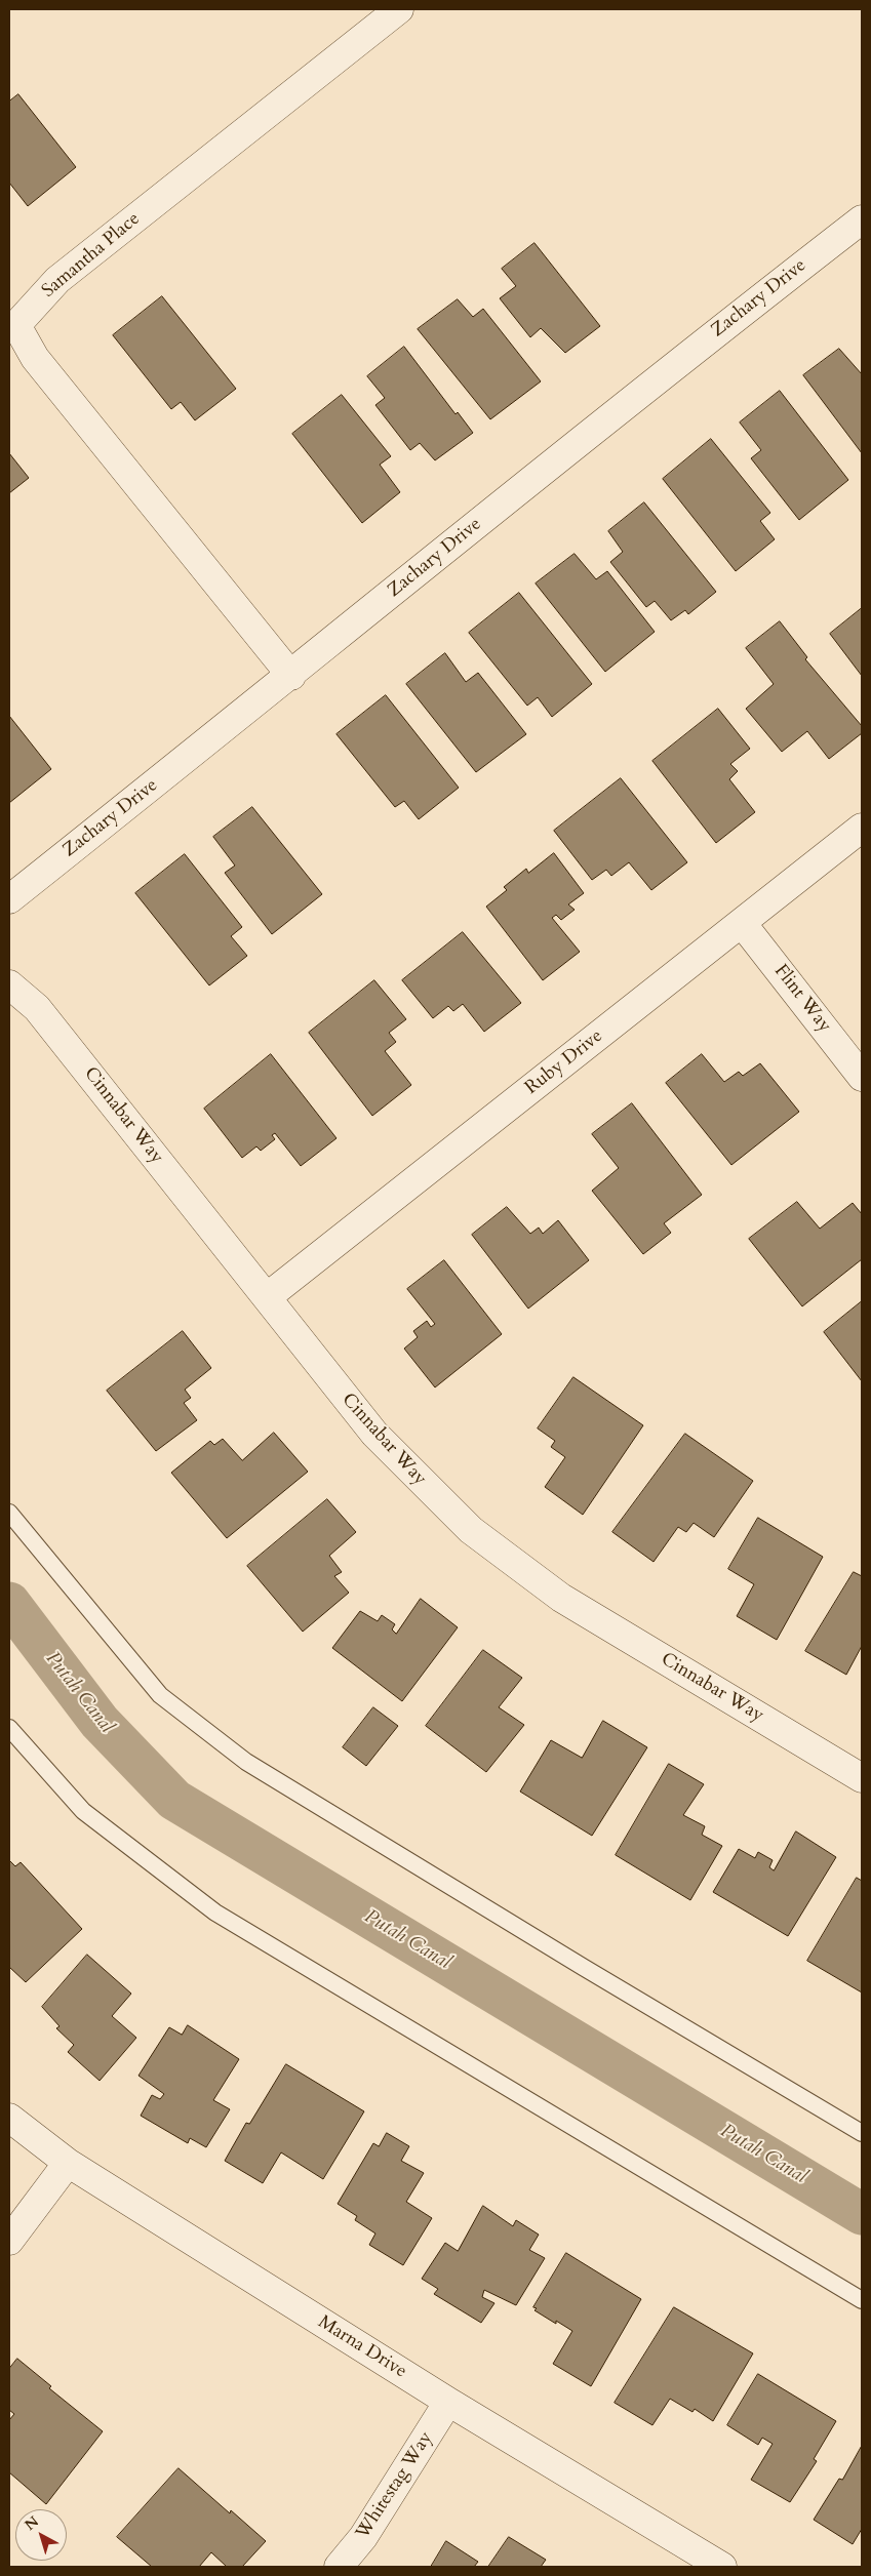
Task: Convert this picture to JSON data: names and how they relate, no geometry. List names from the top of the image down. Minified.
{"streets":{"street":["Samantha Place","Zachary Drive","Flint Way","Ruby Drive","Cinnabar Way","Marna Drive","Whitestag Way"]},"crossings":[["Samantha Place","Zachary Drive"],["Flint Way","Ruby Drive"],["Ruby Drive","Cinnabar Way"],["Marna Drive","Whitestag Way"]],"water":["Putah Canal"],"north":"top left"}
